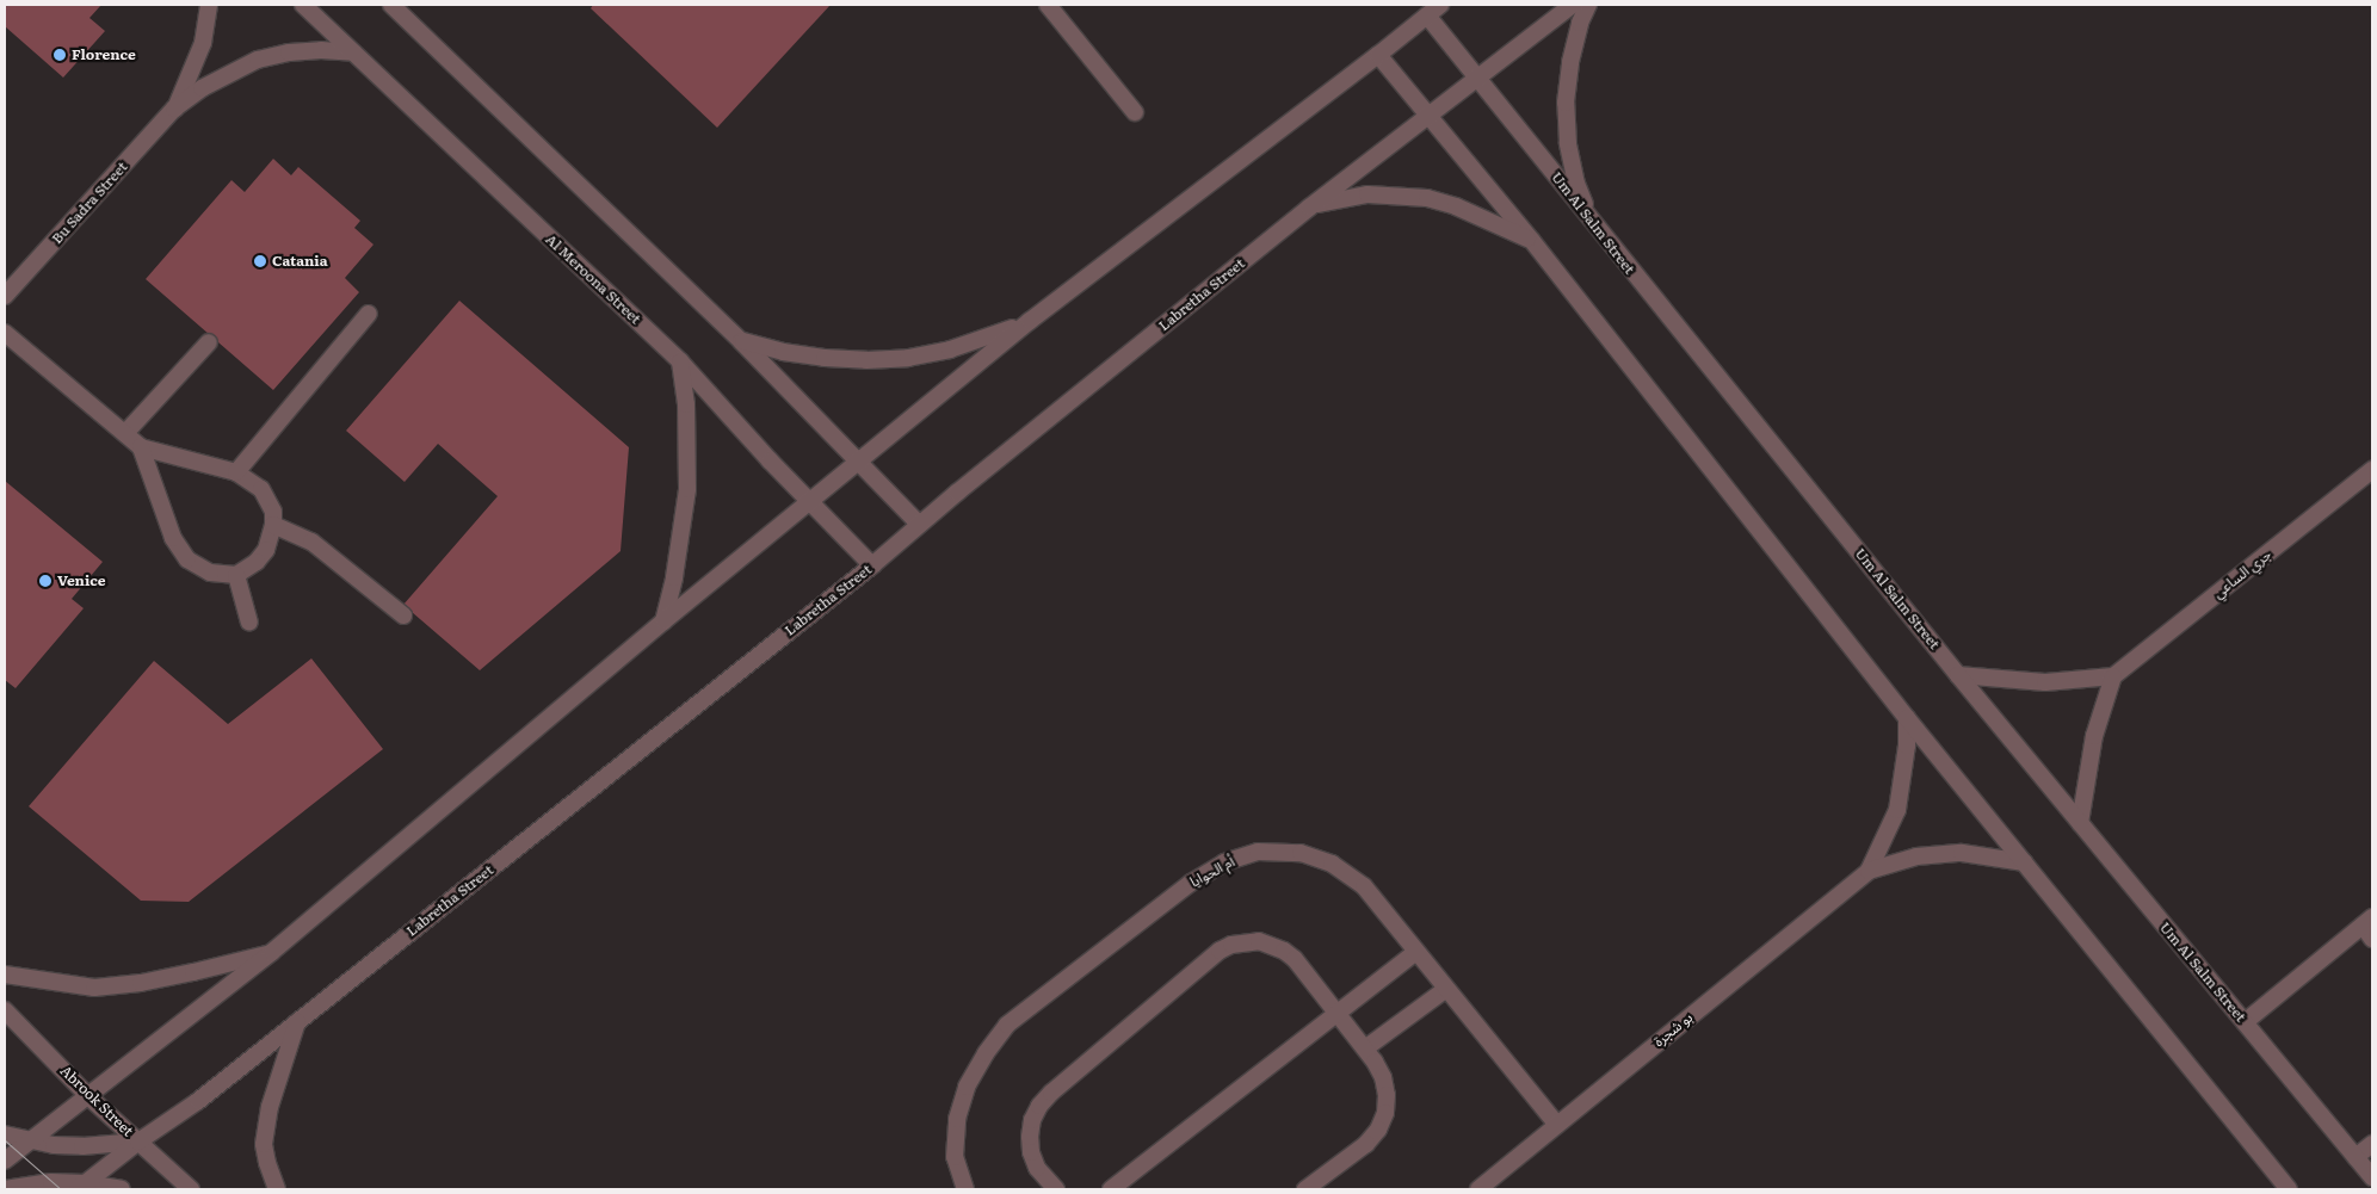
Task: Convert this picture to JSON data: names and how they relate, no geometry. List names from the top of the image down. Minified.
{"streets":{"street":["Bu Sadra Street","Um Al Salm Street","Al Meroona Street","Labretha Street","جري الساعي","أم الحوايا","بو شجرة","Abrook Street"]},"crossings":[["Bu Sadra Street","Al Meroona Street"],["Um Al Salm Street","Labretha Street"],["Al Meroona Street","Labretha Street"],["Labretha Street","Abrook Street"],["أم الحوايا","بو شجرة"]],"places":["Florence","Catania","Venice"]}
